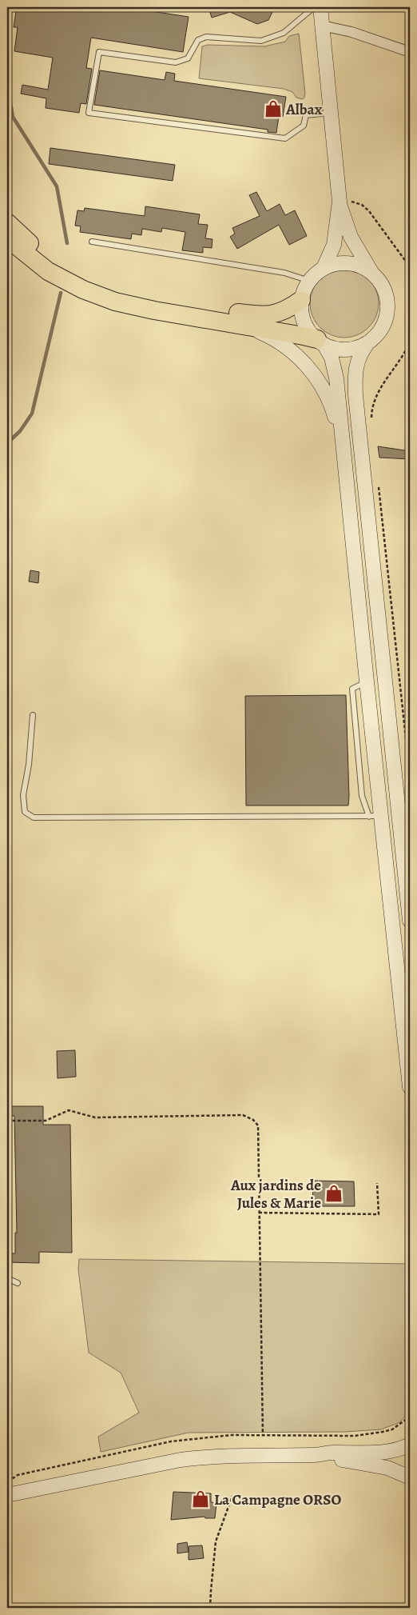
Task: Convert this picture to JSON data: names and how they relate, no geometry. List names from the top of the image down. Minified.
{"places":{"shop":["Albax","Aux jardins de Jules & Marie","La Campagne ORSO"]}}
